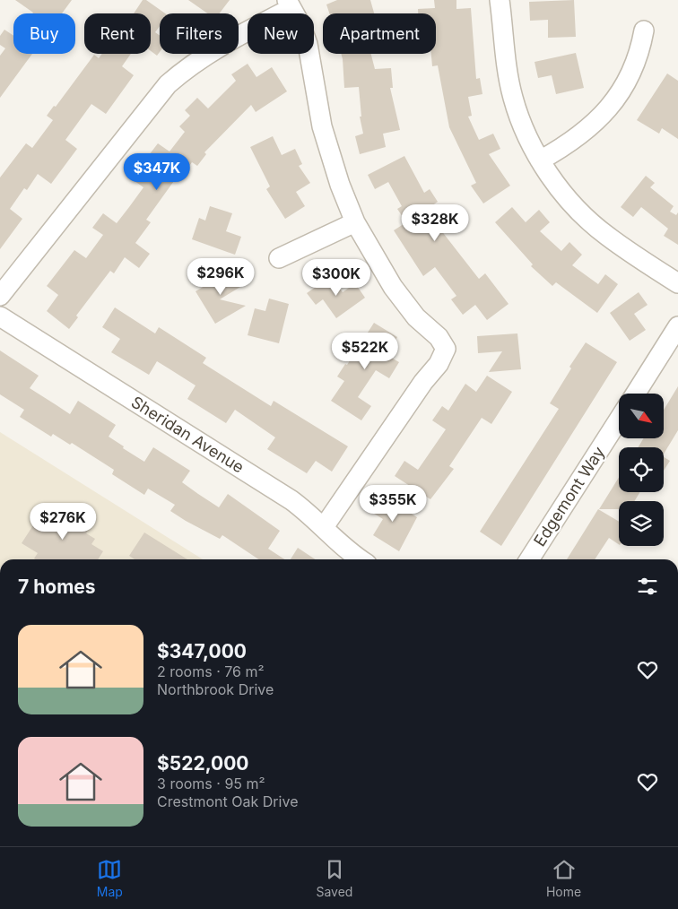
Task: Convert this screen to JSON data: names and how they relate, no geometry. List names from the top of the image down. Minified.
{"streets":{"street":["Sheridan Avenue","Edgemont Way"]},"north":"bottom right","page":{"chip":["Buy","Rent","Filters","New","Apartment"],"price":["$347K","$328K","$296K","$300K","$522K","$355K","$276K"],"heading":"7 homes","list":[{"name":"$347,000","note":"2 rooms · 76 m² · Northbrook Drive"},{"name":"$522,000","note":"3 rooms · 95 m² · Crestmont Oak Drive"}],"tabs":["Map","Saved","Home"]}}
